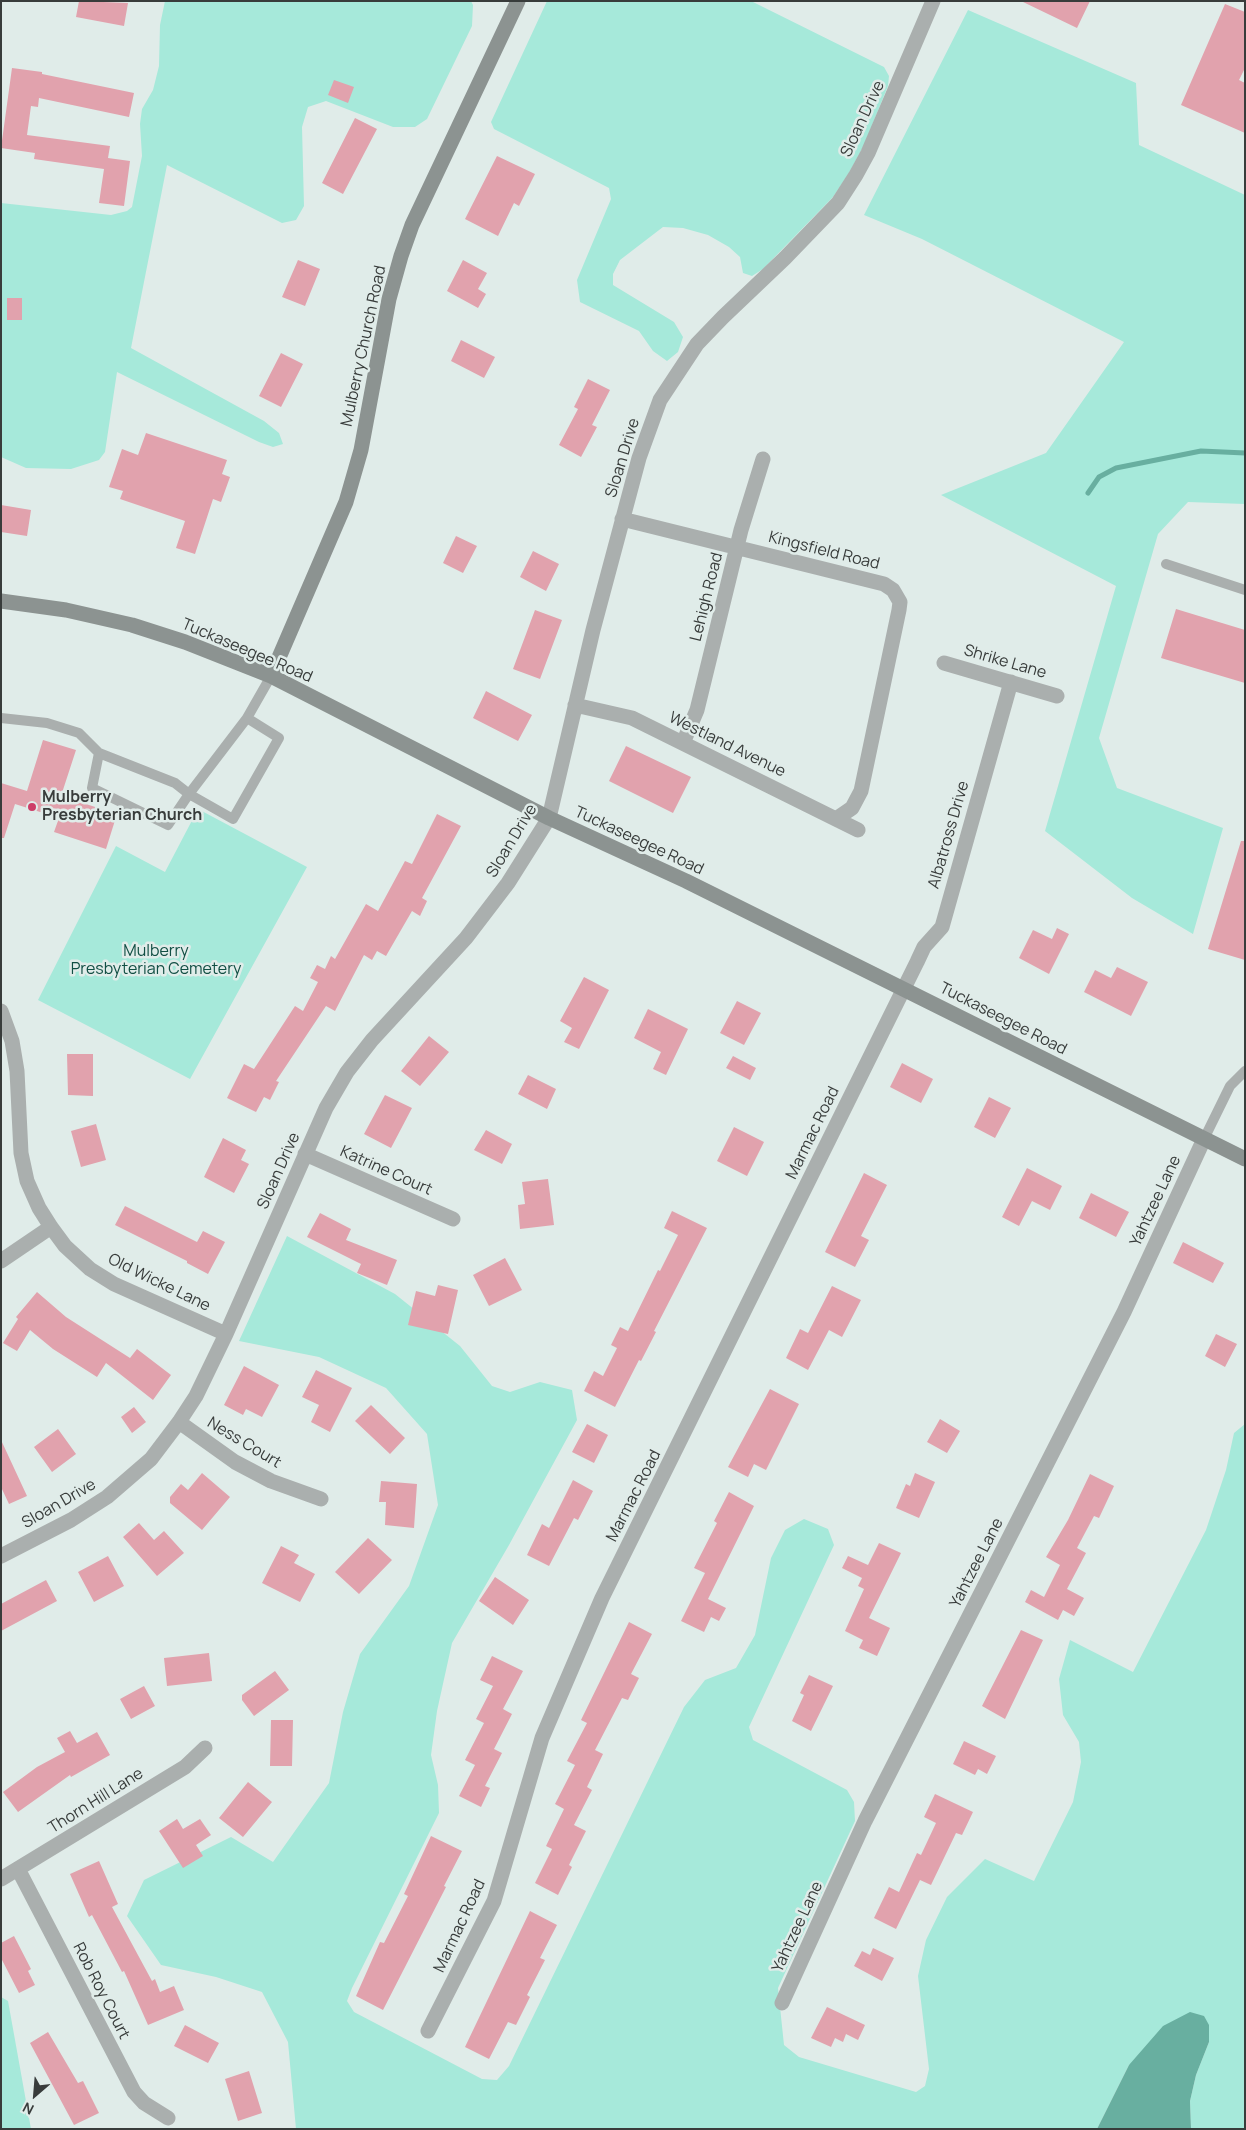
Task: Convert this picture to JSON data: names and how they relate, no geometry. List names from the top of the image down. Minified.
{"streets":{"street":["Sloan Drive","Mulberry Church Road","Kingsfield Road","Lehigh Road","Tuckaseegee Road","Shrike Lane","Westland Avenue","Albatross Drive","Marmac Road","Katrine Court","Yahtzee Lane","Old Wicke Lane","Ness Court","Thorn Hill Lane","Rob Roy Court"]},"crossings":[["Sloan Drive","Kingsfield Road"],["Sloan Drive","Tuckaseegee Road"],["Sloan Drive","Westland Avenue"],["Sloan Drive","Katrine Court"],["Sloan Drive","Old Wicke Lane"],["Sloan Drive","Ness Court"],["Mulberry Church Road","Tuckaseegee Road"],["Kingsfield Road","Lehigh Road"],["Kingsfield Road","Westland Avenue"],["Lehigh Road","Westland Avenue"],["Tuckaseegee Road","Albatross Drive"],["Tuckaseegee Road","Marmac Road"],["Tuckaseegee Road","Yahtzee Lane"],["Shrike Lane","Albatross Drive"],["Albatross Drive","Marmac Road"],["Thorn Hill Lane","Rob Roy Court"]],"parks":["Mulberry Presbyterian Cemetery"],"places":["Mulberry Presbyterian Church"],"north":"bottom left"}
